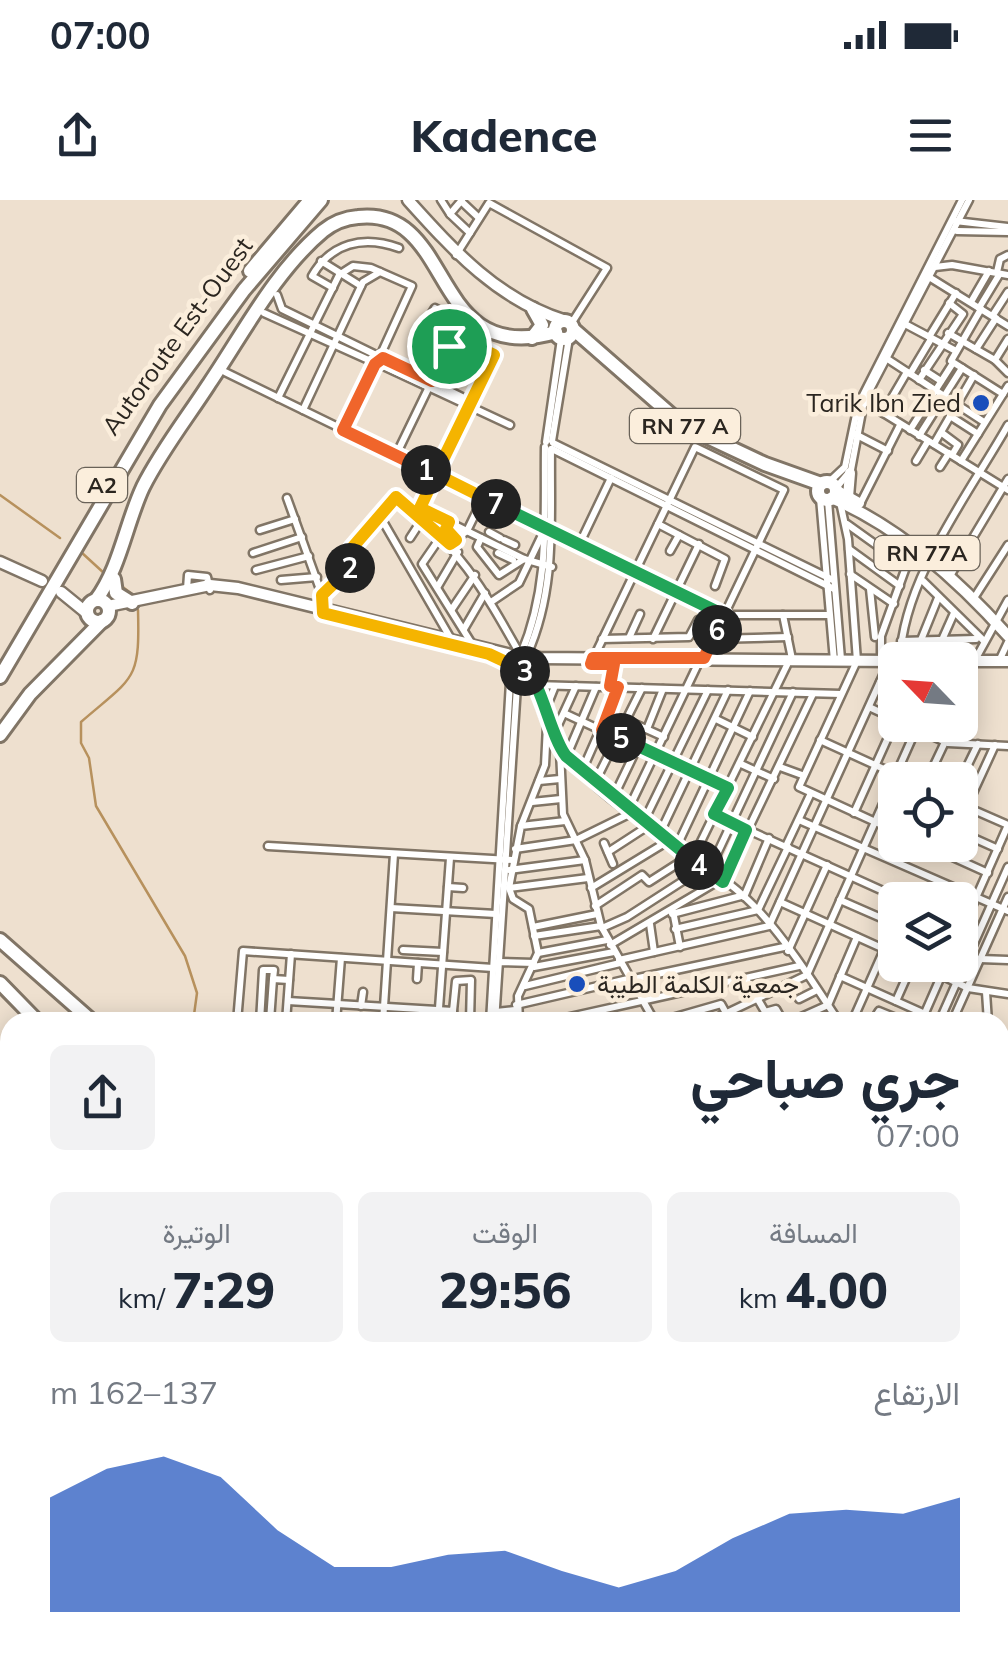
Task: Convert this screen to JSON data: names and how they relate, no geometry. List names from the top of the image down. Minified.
{"streets":{"highway":["Autoroute Est-Ouest","RN 77 A","A2"],"main road":["RN 77A"]},"crossings":[["RN 77 A","RN 77A"]],"places":["Tarik Ibn Zied","جمعية الكلمة الطيبة"],"north":"top left","page":{"status":"07:00","header":"Kadence","pins":["1","7","2","6","3","5","4"],"heading":["جري صباحي","07:00"],"stats":[["المسافة","4.00 km"],["الوقت","29:56"],["الوتيرة","7:29 /km"]],"chart":["الارتفاع","137–162 m"]}}
